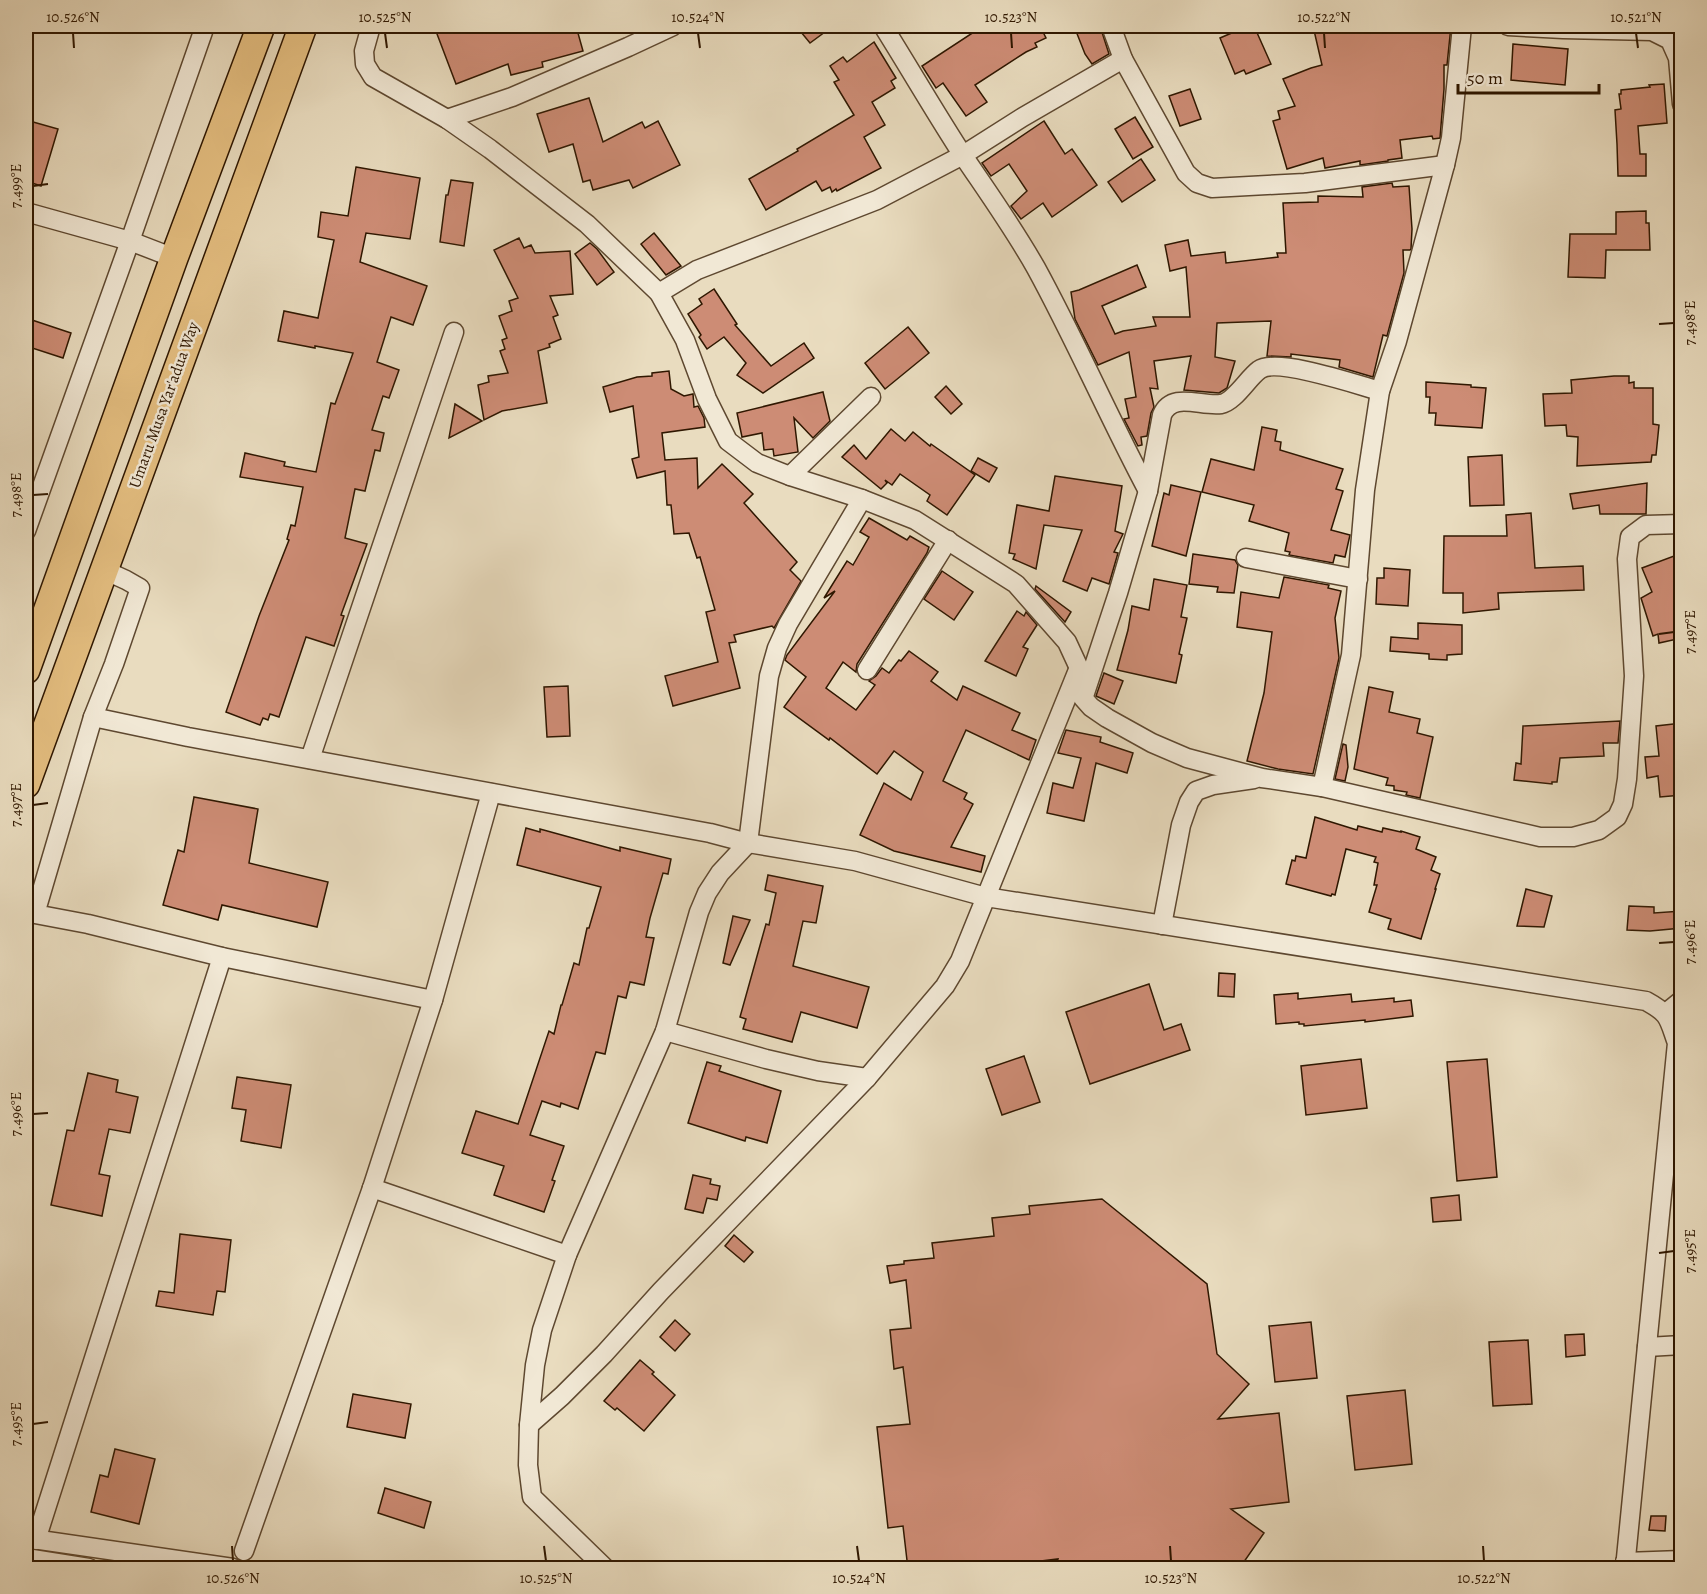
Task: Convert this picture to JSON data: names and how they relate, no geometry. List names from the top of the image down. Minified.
{"streets":{"main road":["Umaru Musa Yar'adua Way"]},"scale_bar":"50 m","coordinates":["10.526°N","10.525°N","10.524°N","10.523°N","10.522°N","10.521°N","7.499°E","7.498°E","7.497°E","7.496°E","7.495°E"]}
